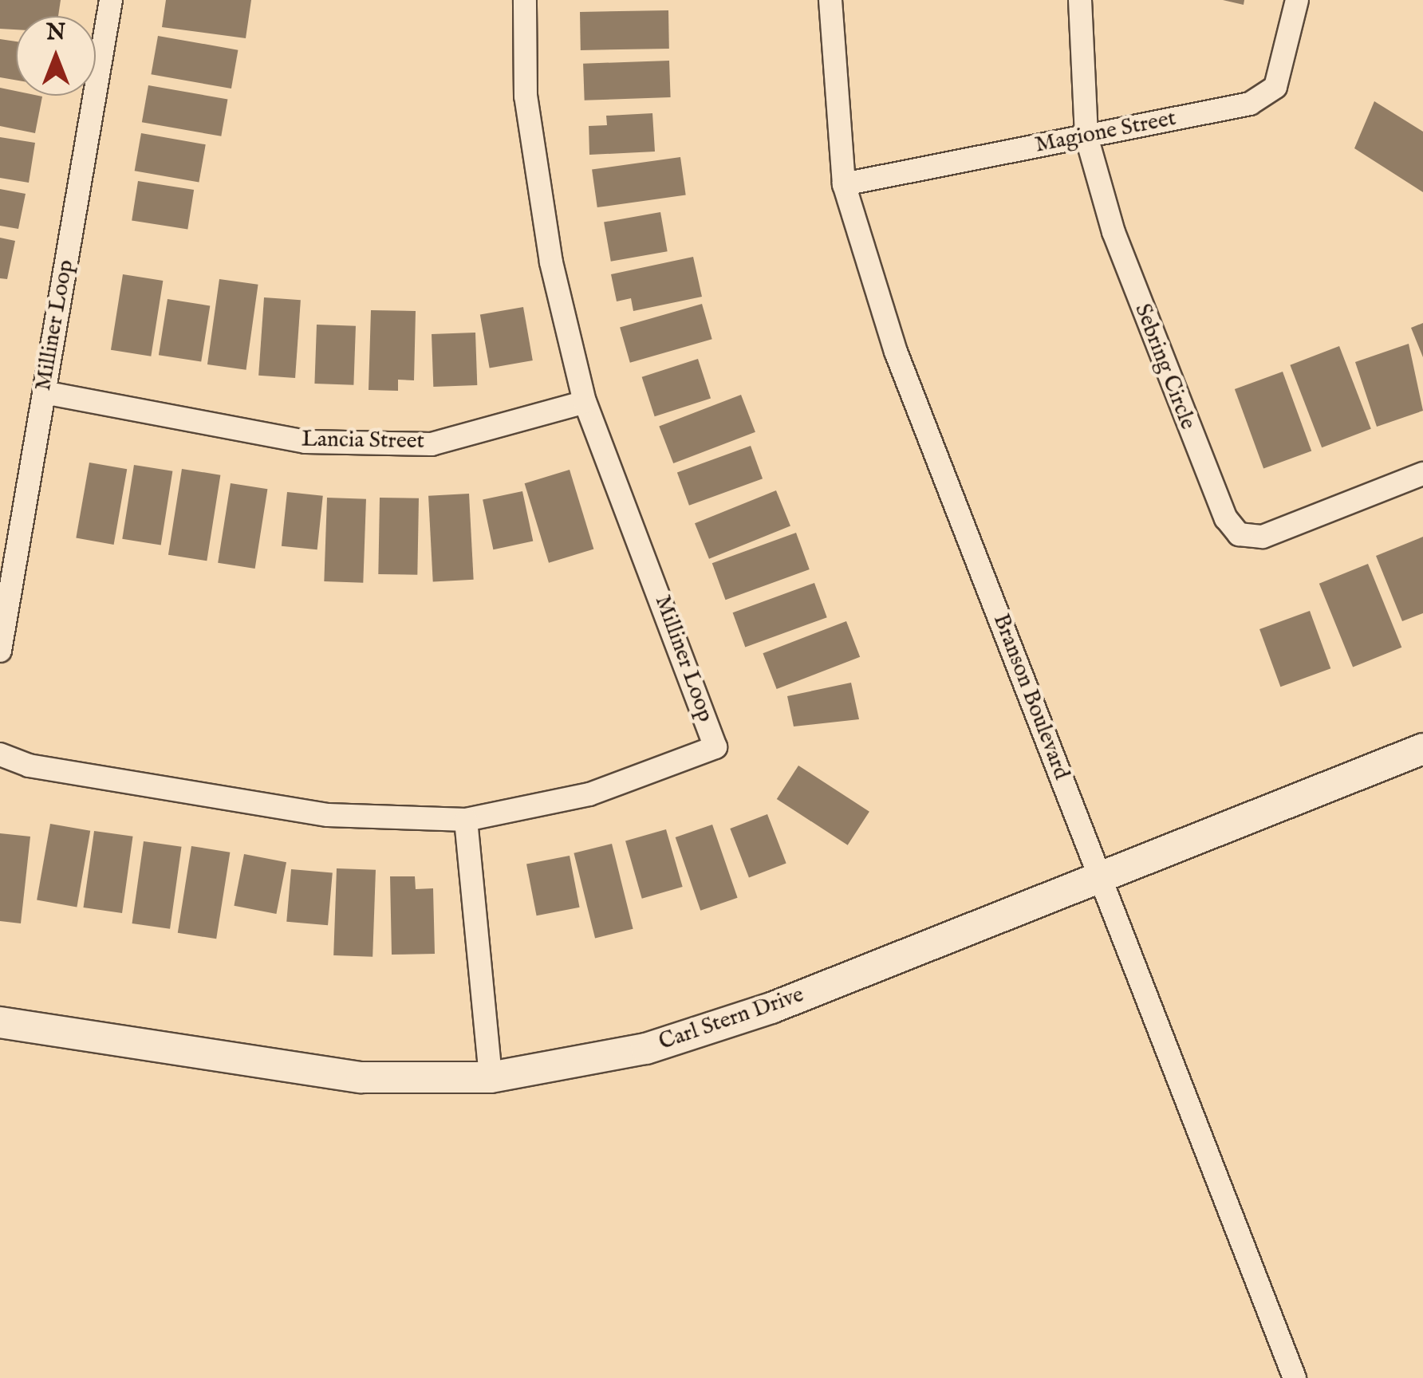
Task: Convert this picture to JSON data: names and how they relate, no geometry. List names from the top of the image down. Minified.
{"streets":{"street":["Magione Street","Milliner Loop","Sebring Circle","Lancia Street","Branson Boulevard","Carl Stern Drive"]},"crossings":[["Magione Street","Sebring Circle"],["Magione Street","Branson Boulevard"],["Milliner Loop","Lancia Street"],["Branson Boulevard","Carl Stern Drive"]],"north":"top"}
